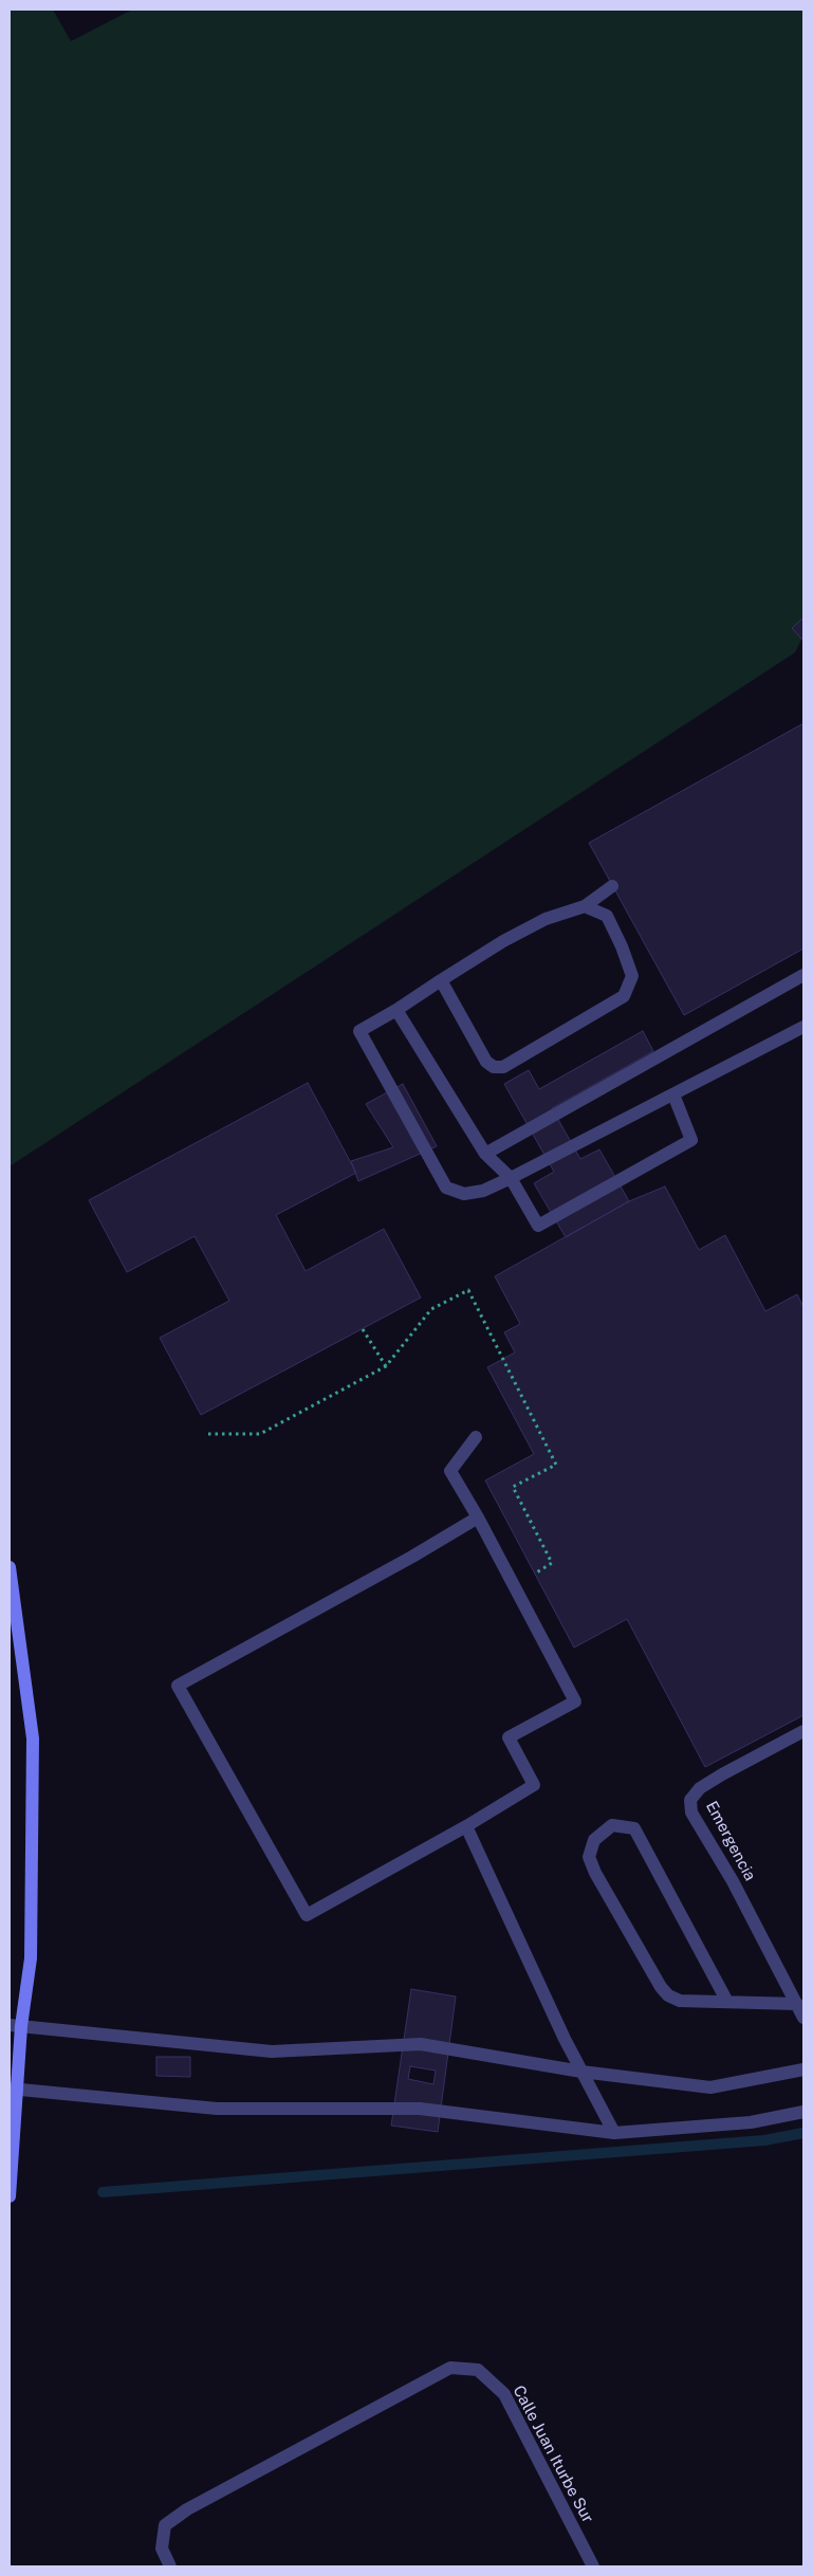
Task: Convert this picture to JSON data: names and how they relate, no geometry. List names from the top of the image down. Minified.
{"streets":{"street":["Emergencia","Calle Juan Iturbe Sur"]}}
